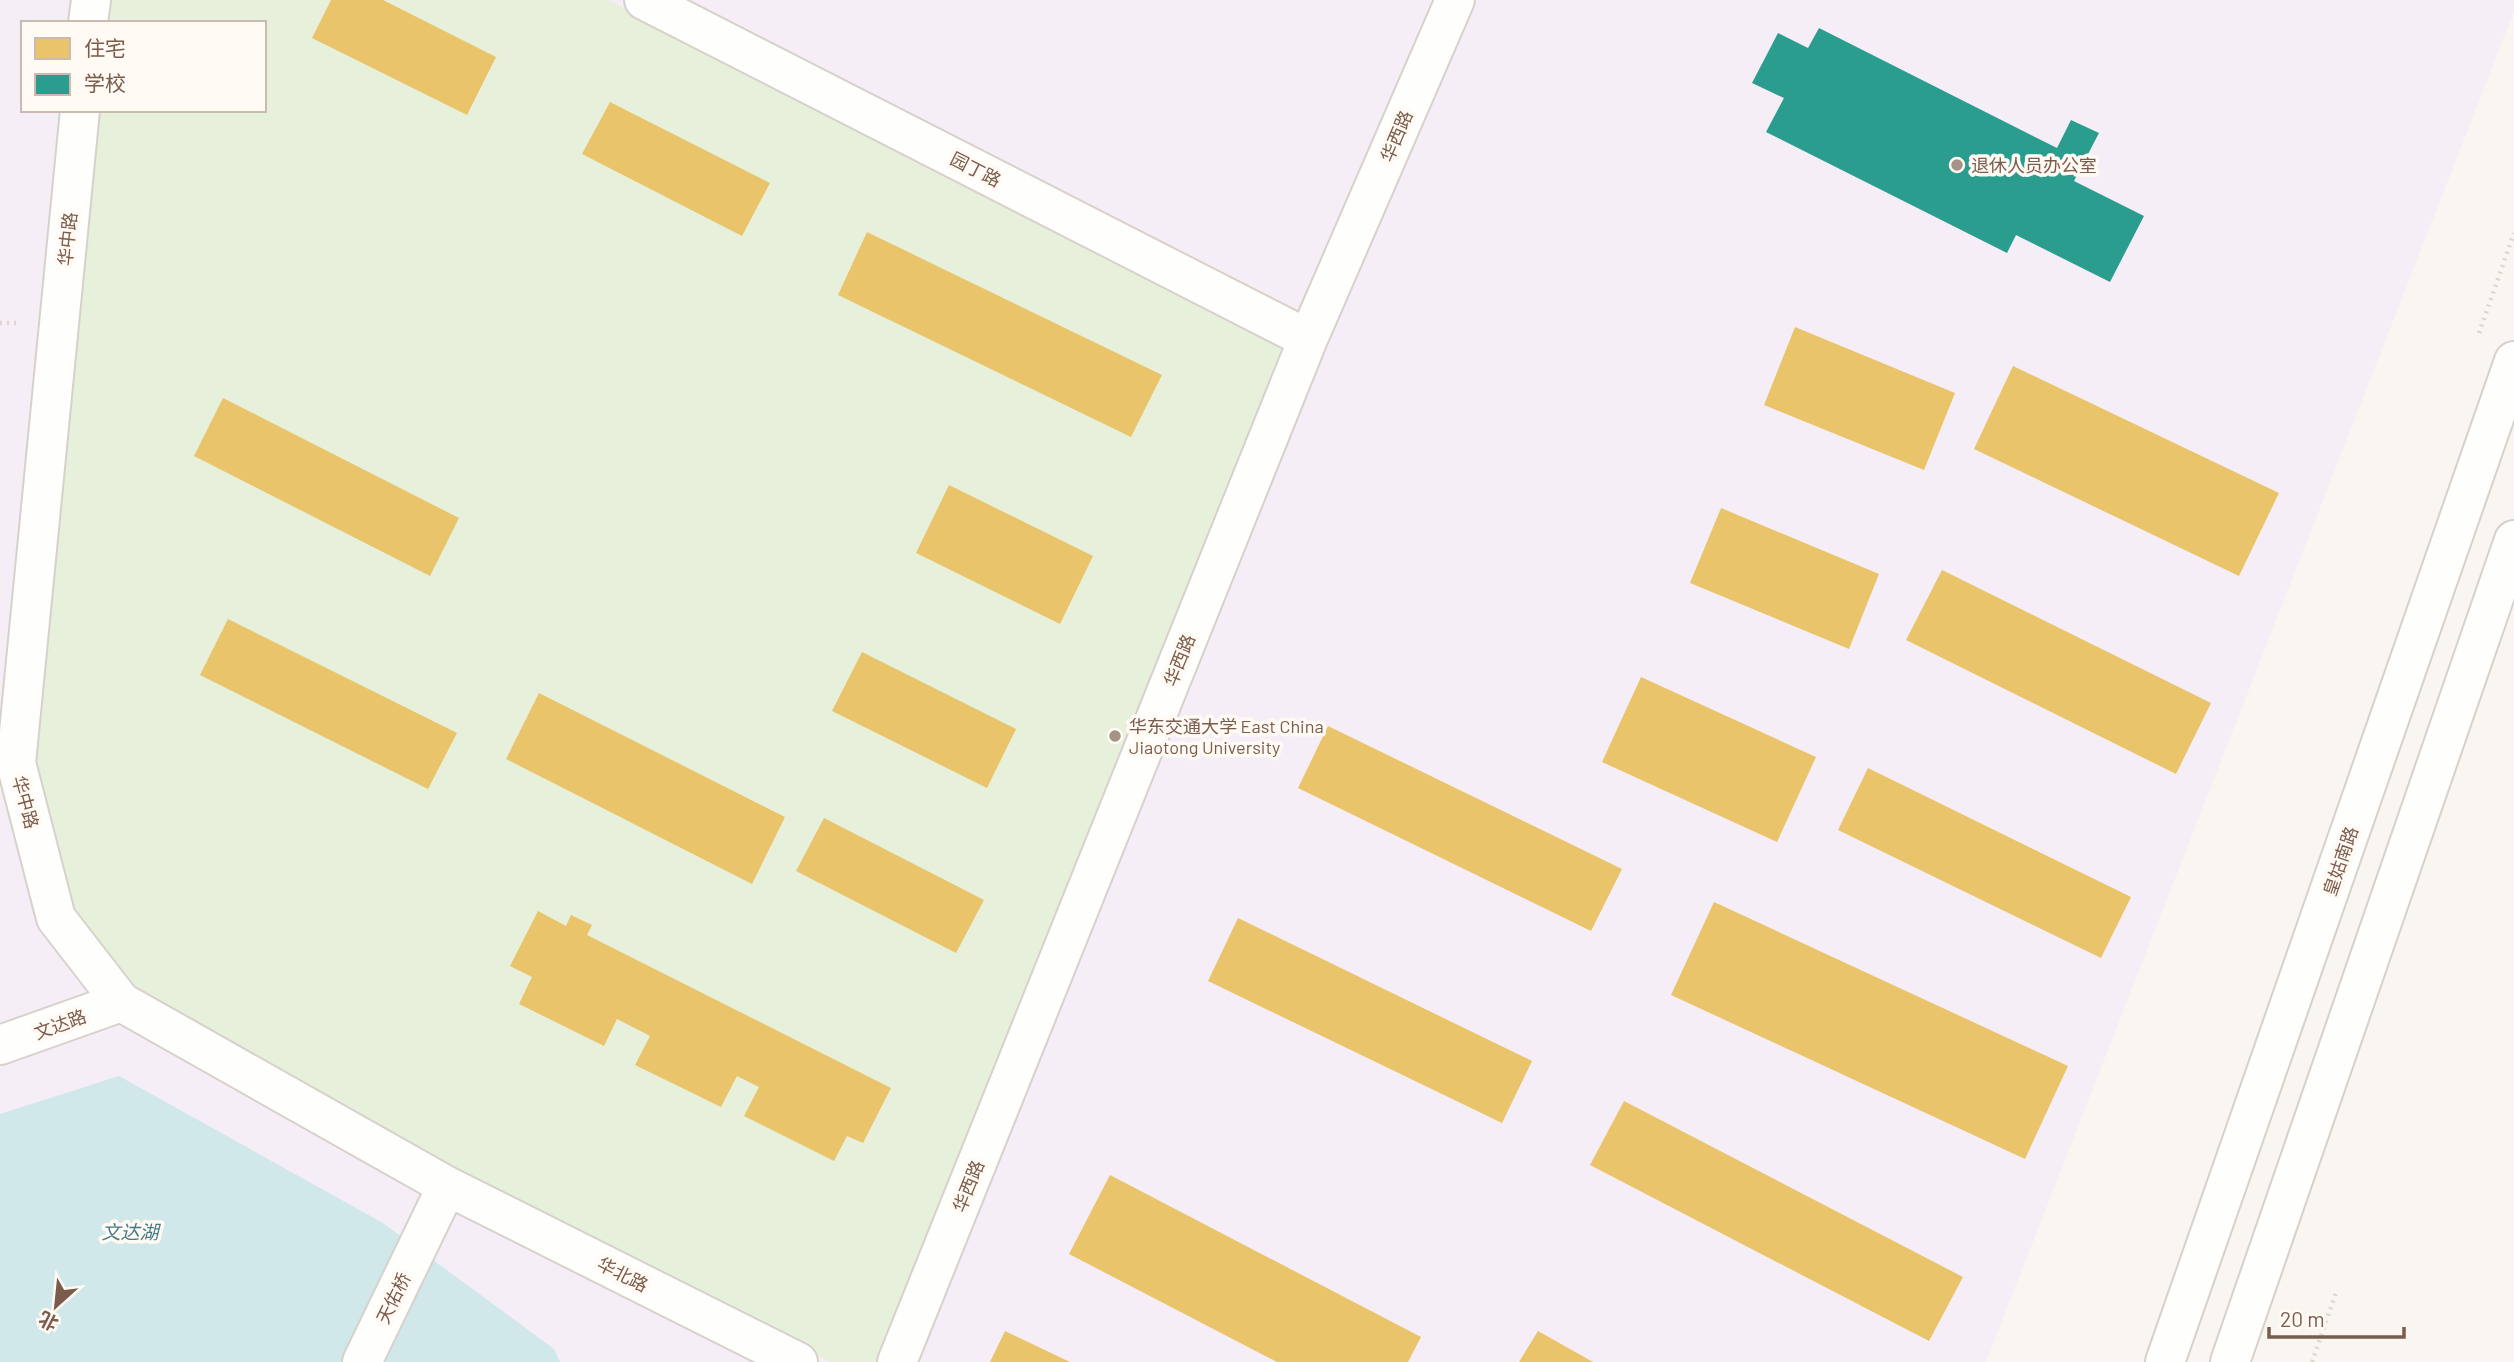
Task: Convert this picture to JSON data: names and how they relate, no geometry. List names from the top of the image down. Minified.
{"streets":{"street":["华西路","园丁路","华中路","皇姑南路","文达路","华北路","天佑桥"]},"crossings":[["华西路","园丁路"],["华中路","文达路"],["华中路","华北路"],["华中路","天佑桥"],["华北路","天佑桥"]],"water":["文达湖"],"places":["退休人员办公室","华东交通大学 East China Jiaotong University"],"legend":["住宅","学校"],"scale_bar":"20 m","north":"bottom left"}
